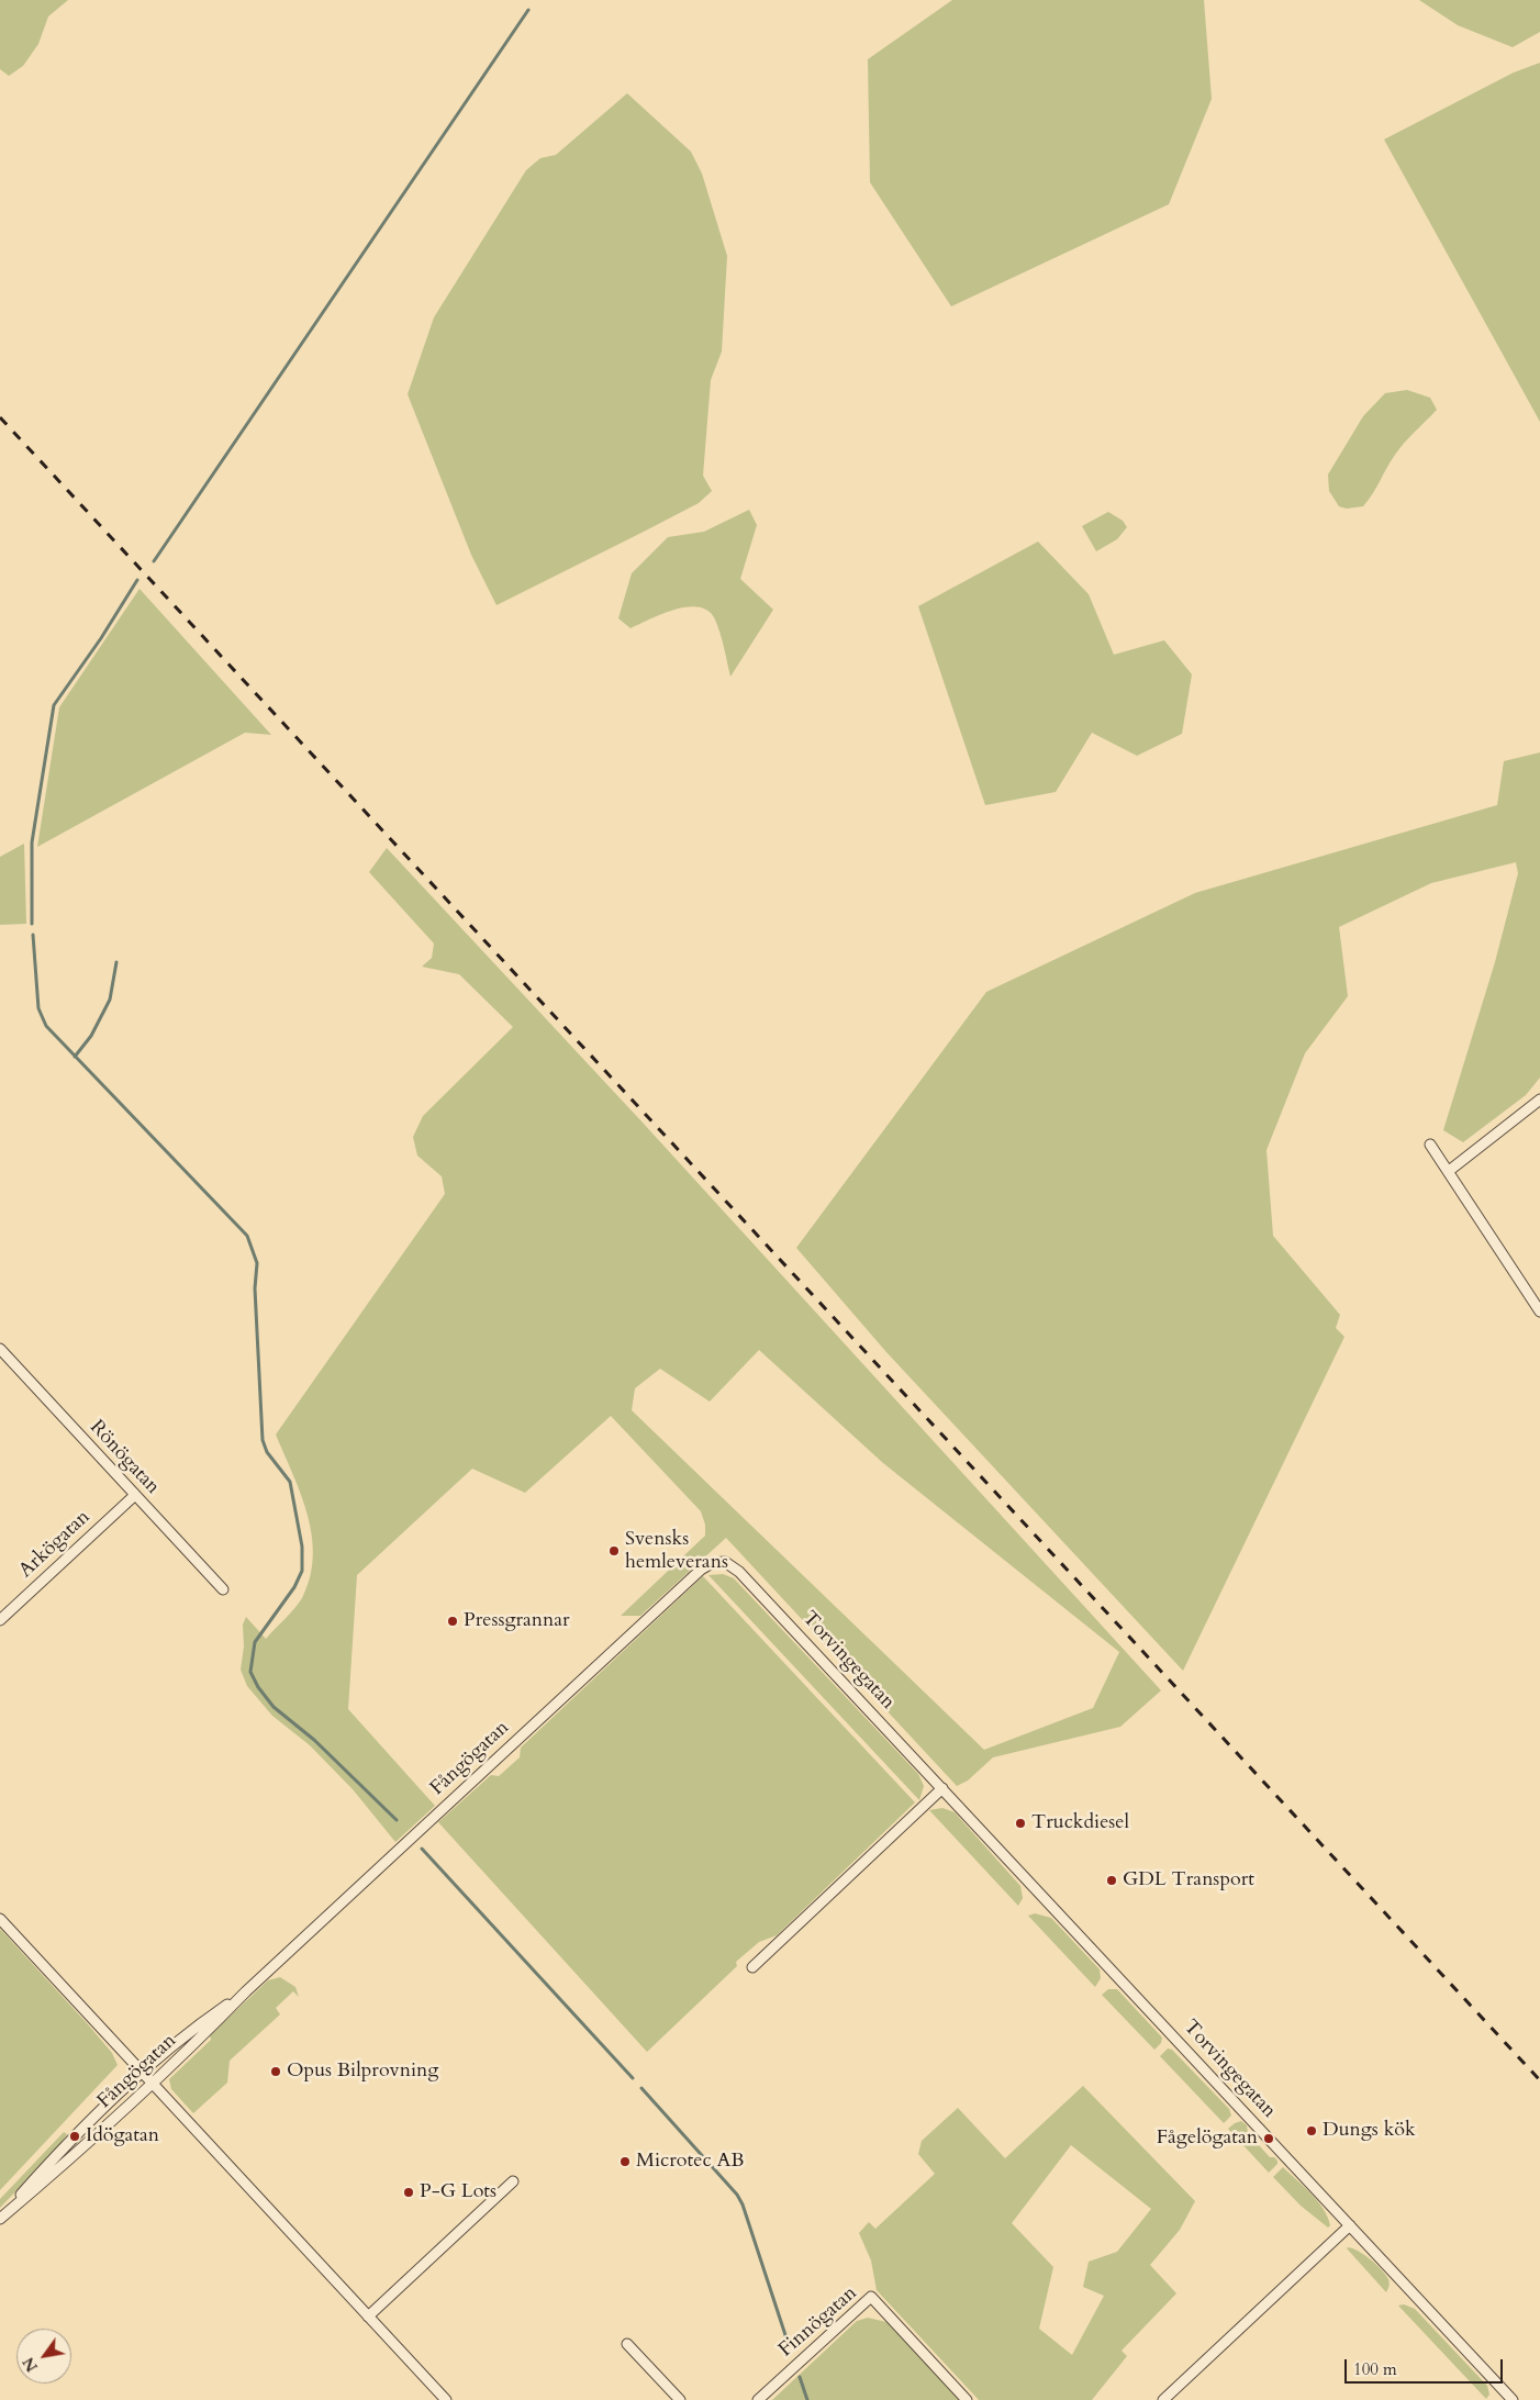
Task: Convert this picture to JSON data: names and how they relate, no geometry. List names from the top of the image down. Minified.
{"streets":{"street":["Rönögatan","Arkögatan","Torvingegatan","Fångögatan","Finnögatan"]},"crossings":[["Rönögatan","Arkögatan"],["Torvingegatan","Fångögatan"]],"places":["Svensks hemleverans","Pressgrannar","Truckdiesel","GDL Transport","Opus Bilprovning","Dungs kök","Idögatan","Fågelögatan","Microtec AB","P-G Lots"],"scale_bar":"100 m","north":"bottom left"}
